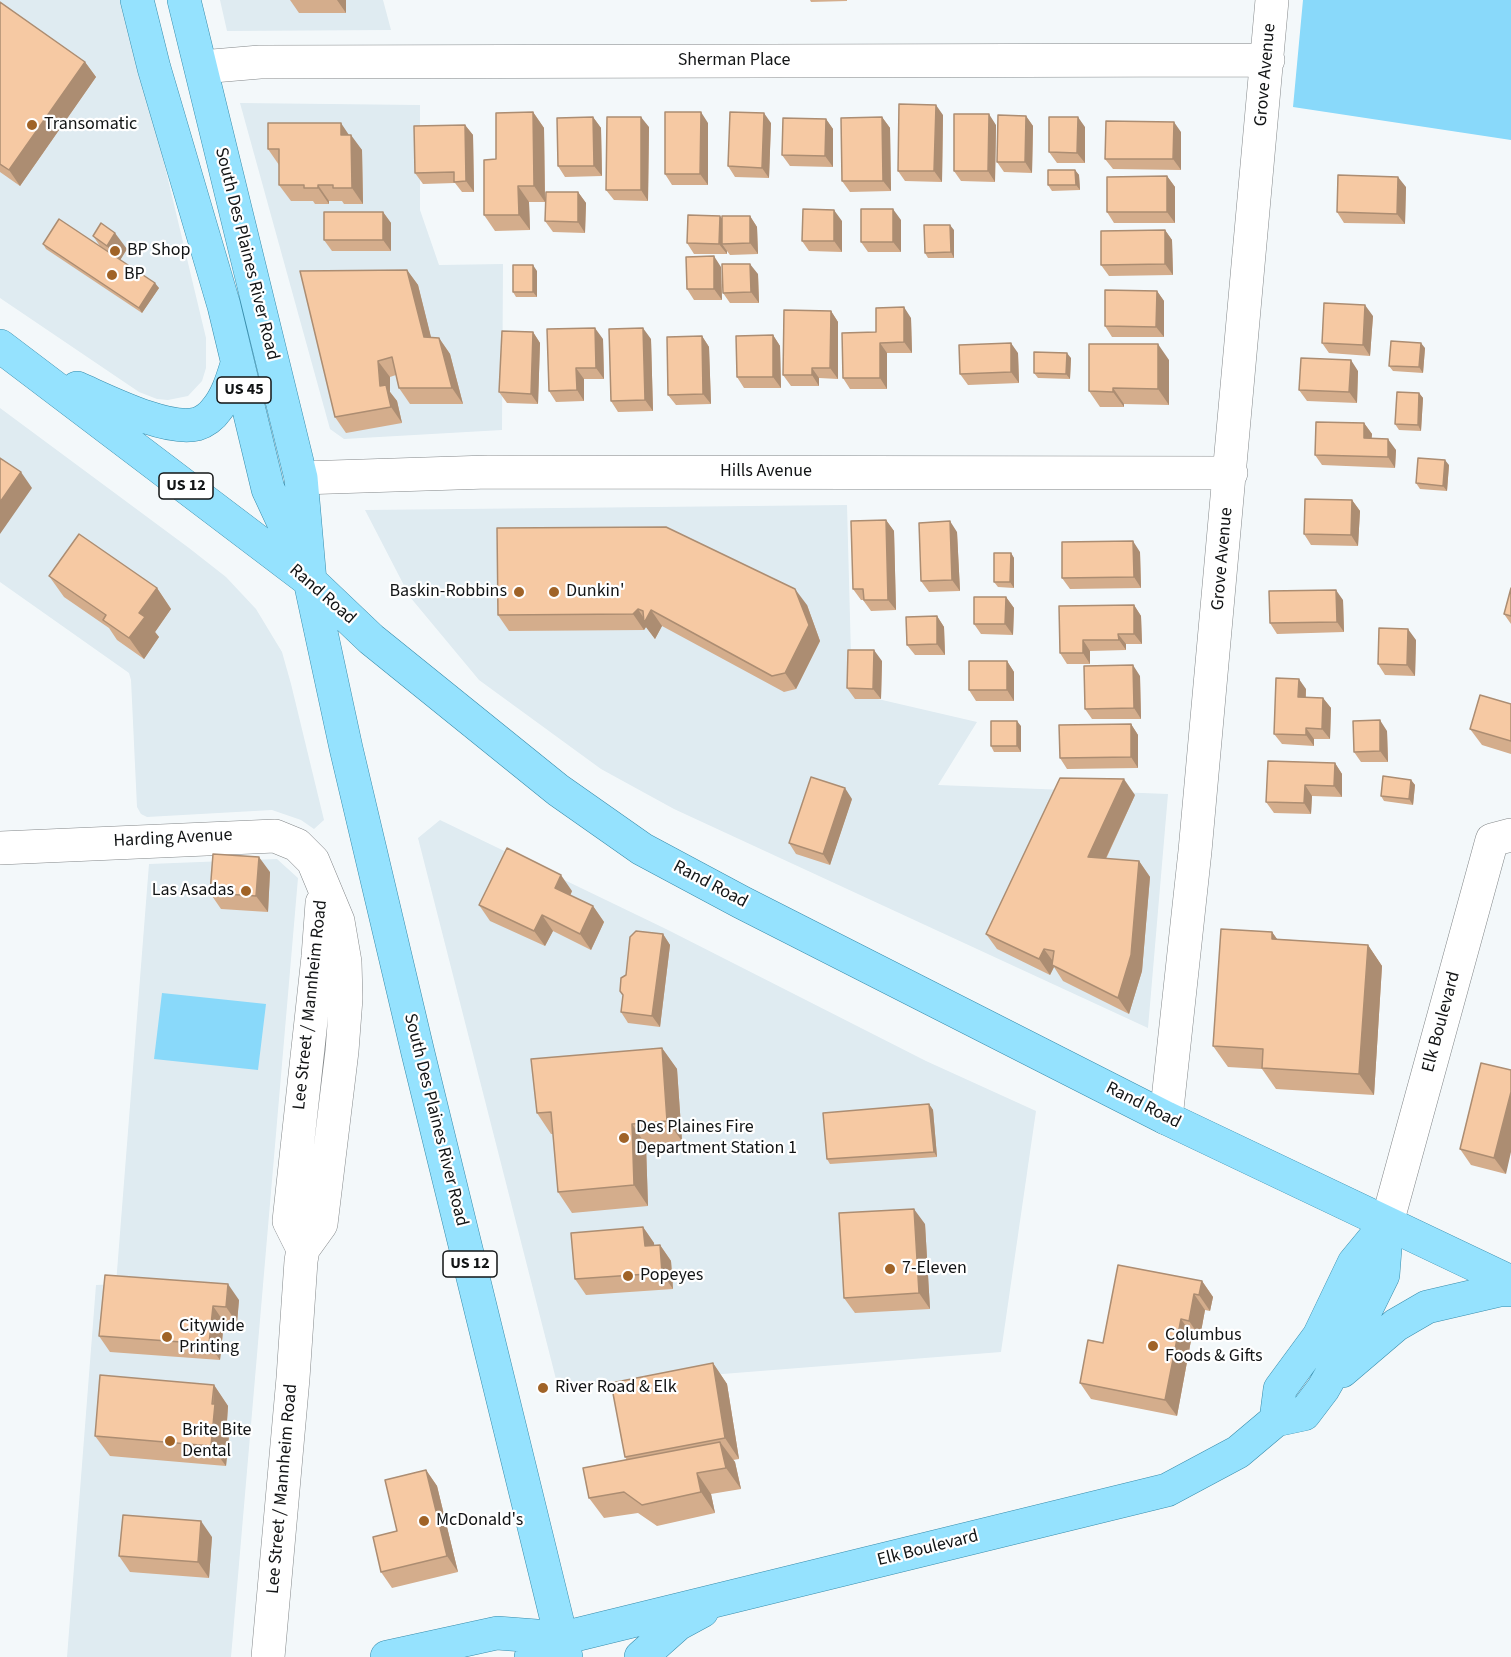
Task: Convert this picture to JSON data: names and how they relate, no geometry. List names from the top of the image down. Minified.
{"streets":{"main road":["South Des Plaines River Road","US 45","US 12","Rand Road","Elk Boulevard"],"street":["Sherman Place","Grove Avenue","Hills Avenue","Harding Avenue","Lee Street / Mannheim Road"]},"crossings":[["Sherman Place","Grove Avenue"],["Sherman Place","South Des Plaines River Road"],["Grove Avenue","Hills Avenue"],["Grove Avenue","Rand Road"],["South Des Plaines River Road","Hills Avenue"],["South Des Plaines River Road","Rand Road"],["South Des Plaines River Road","Elk Boulevard"],["Rand Road","Elk Boulevard"],["Harding Avenue","Lee Street / Mannheim Road"]],"places":["Transomatic","BP Shop","BP","Baskin-Robbins","Dunkin'","Las Asadas","Des Plaines Fire Department Station 1","7-Eleven","Popeyes","Citywide Printing","Columbus Foods & Gifts","River Road & Elk","Brite Bite Dental","McDonald's"]}
